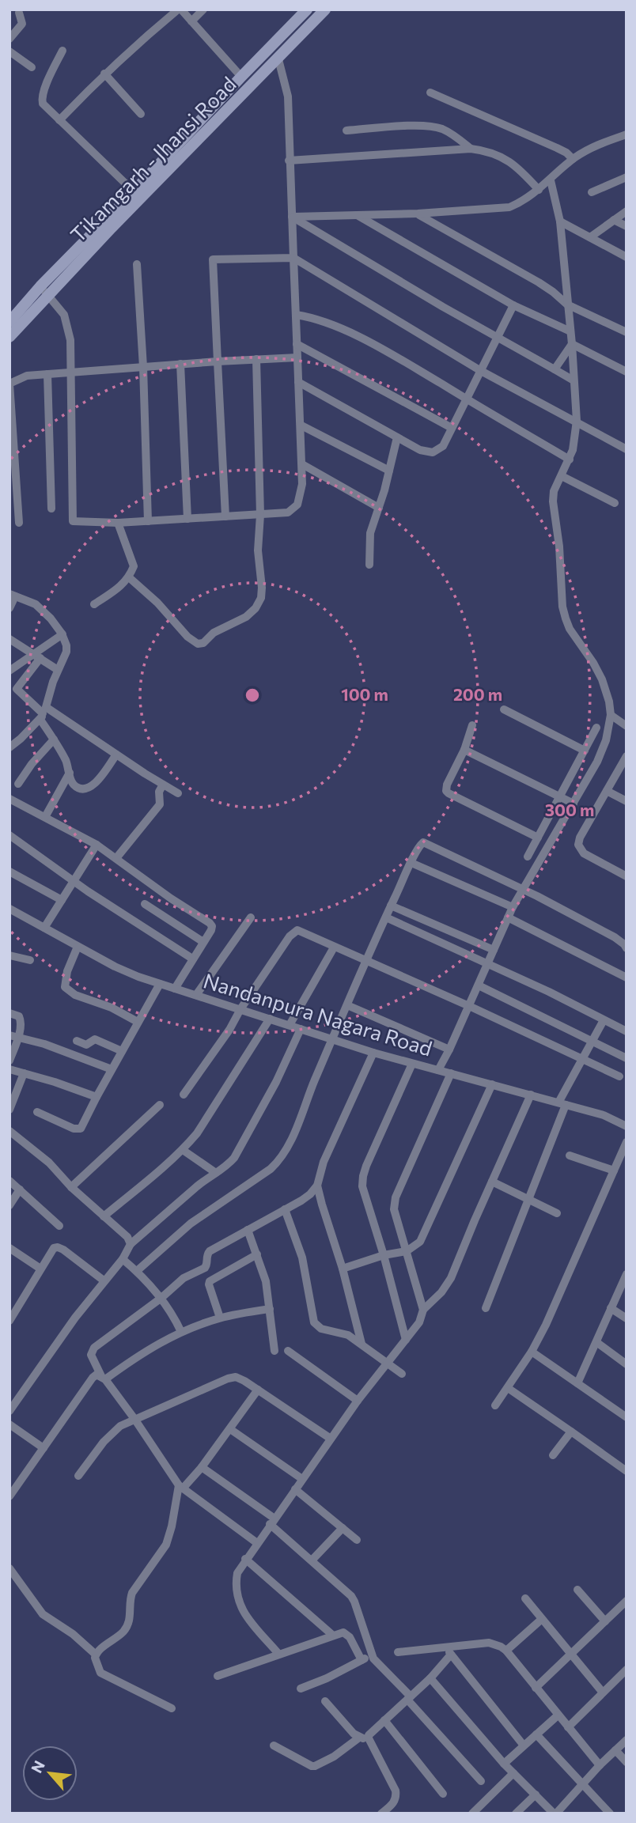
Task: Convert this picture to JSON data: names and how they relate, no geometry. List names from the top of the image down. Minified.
{"streets":{"street":["Tikamgarh - Jhansi Road","Nandanpura Nagara Road"]},"north":"top left","rings":["100 m","200 m","300 m"]}
